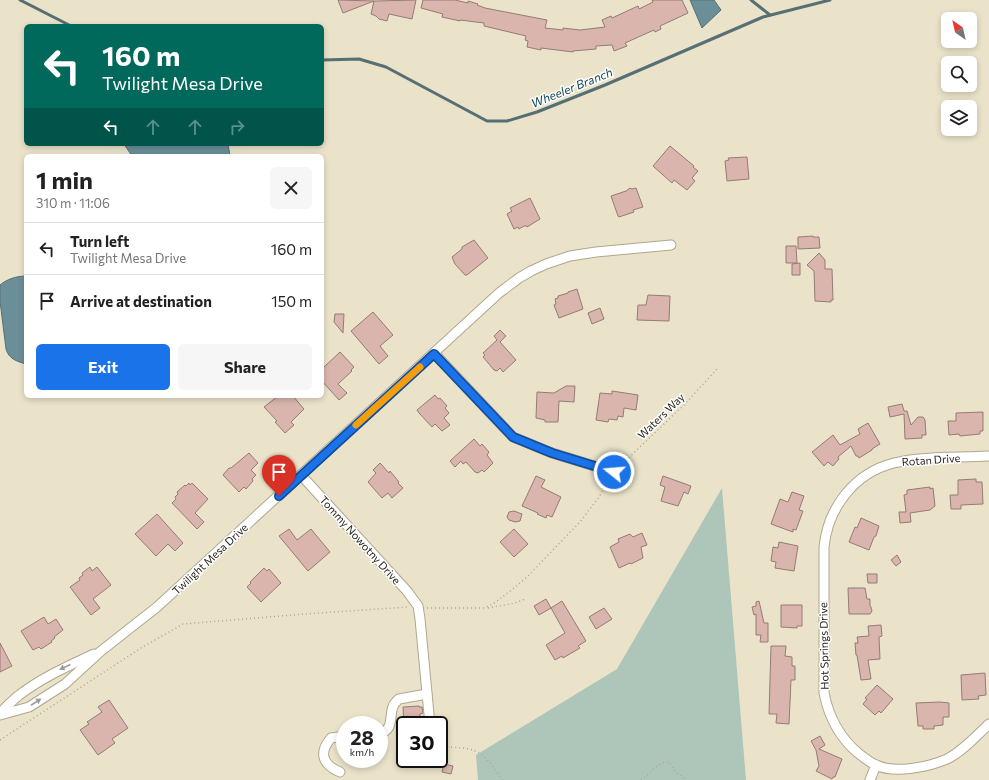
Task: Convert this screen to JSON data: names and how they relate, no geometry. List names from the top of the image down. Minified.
{"streets":{"street":["Rotan Drive","Tommy Nowotny Drive","Twilight Mesa Drive","Hot Springs Drive"],"path":["Waters Way"]},"crossings":[["Rotan Drive","Hot Springs Drive"],["Tommy Nowotny Drive","Twilight Mesa Drive"]],"water":["Wheeler Branch"],"north":"top left","page":{"turn":["160 m","Twilight Mesa Drive"],"heading":["1 min","310 m · 11:06"],"list":[{"name":"Turn left","note":"Twilight Mesa Drive","value":"160 m"},{"name":"Arrive at destination","value":"150 m"}],"buttons":["Exit","Share"],"speed":"28 km/h","limit":"30"}}
